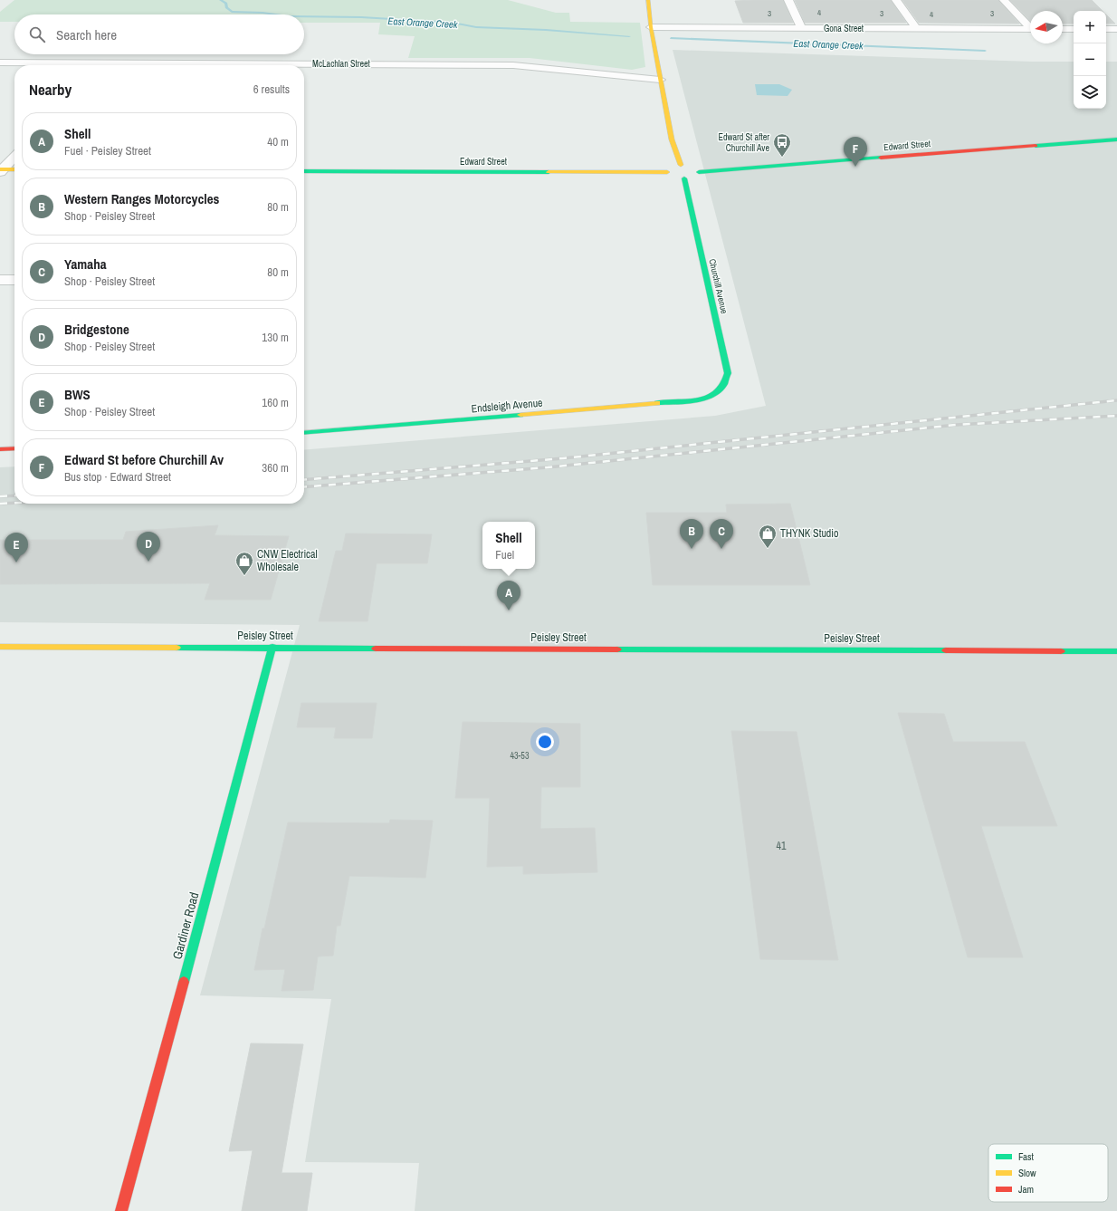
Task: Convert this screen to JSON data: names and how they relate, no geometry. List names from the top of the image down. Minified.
{"streets":{"street":["Gona Street","McLachlan Street","Edward Street","Churchill Avenue","Endsleigh Avenue","Peisley Street","Gardiner Road"]},"crossings":[["Churchill Avenue","Endsleigh Avenue"],["Peisley Street","Gardiner Road"]],"water":["East Orange Creek"],"places":{"bus stop":["Edward St after Churchill Ave"],"shop":["THYNK Studio","CNW Electrical Wholesale"]},"house_numbers":["4","3","3","3","4","43-53","41"],"legend":["Fast","Slow","Jam"],"north":"left","page":{"map_buttons":["+","−"],"search":"Search here","heading":["Nearby","6 results"],"list":[{"mark":"A","name":"Shell","note":"Fuel · Peisley Street","value":"40 m"},{"mark":"B","name":"Western Ranges Motorcycles","note":"Shop · Peisley Street","value":"80 m"},{"mark":"C","name":"Yamaha","note":"Shop · Peisley Street","value":"80 m"},{"mark":"D","name":"Bridgestone","note":"Shop · Peisley Street","value":"130 m"},{"mark":"E","name":"BWS","note":"Shop · Peisley Street","value":"160 m"},{"mark":"F","name":"Edward St before Churchill Av","note":"Bus stop · Edward Street","value":"360 m"}],"pins":["F","B","C","D","E","A"],"popup":["Shell","Fuel"]}}
